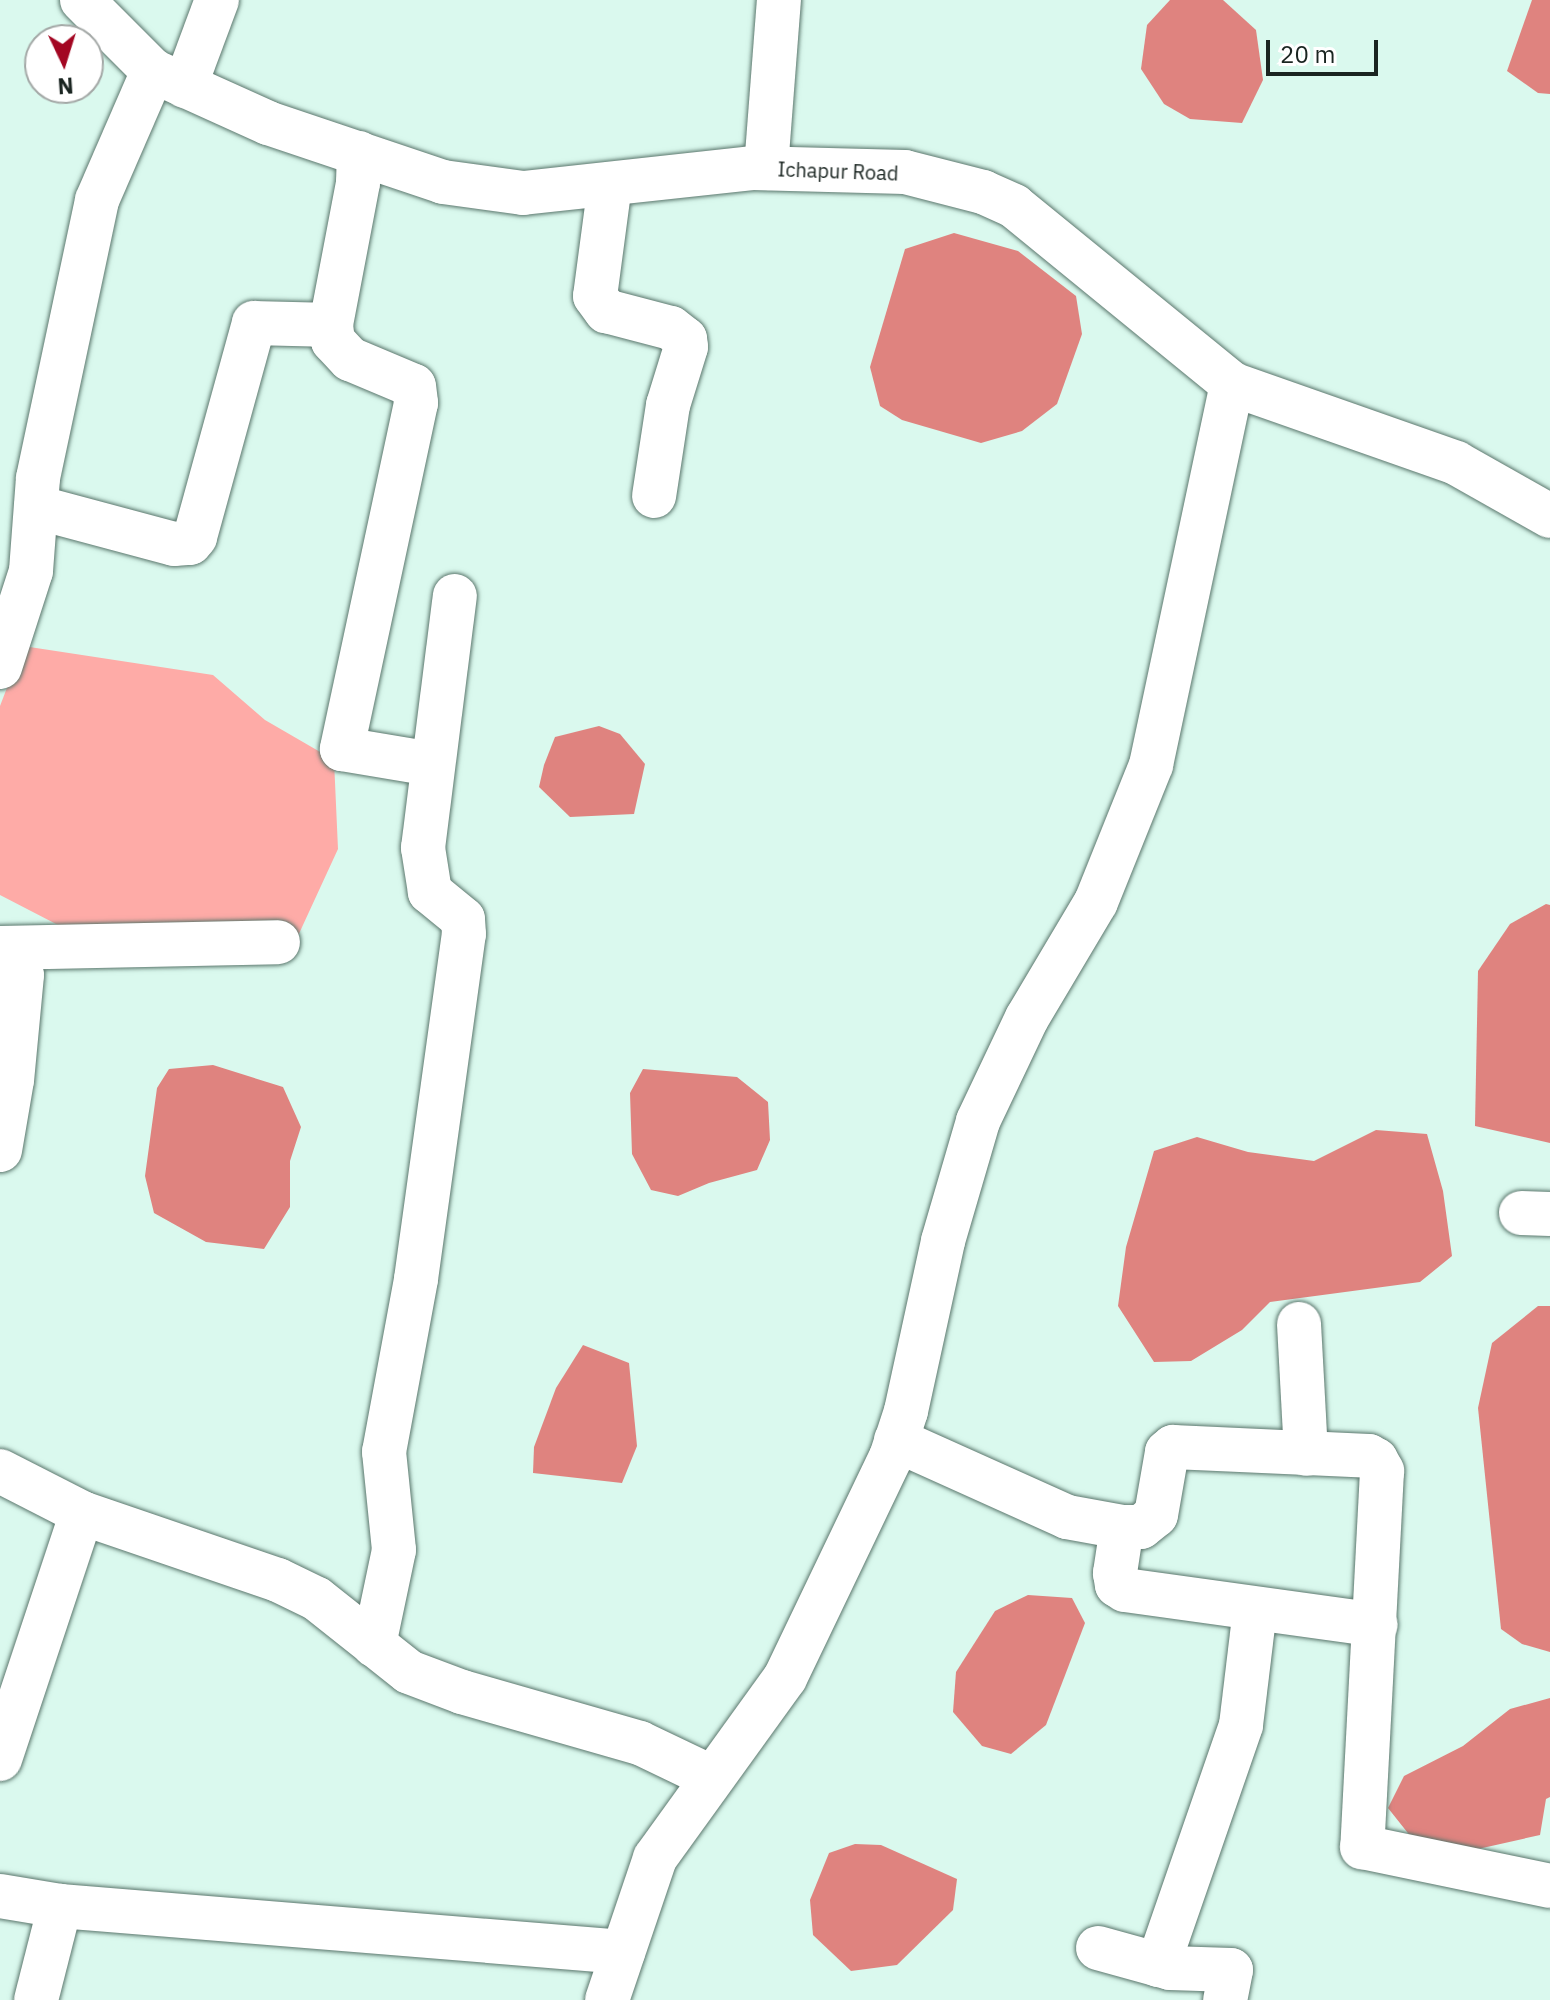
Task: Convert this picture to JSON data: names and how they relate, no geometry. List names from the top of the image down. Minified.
{"streets":{"street":["Ichapur Road"]},"scale_bar":"20 m","north":"bottom"}
